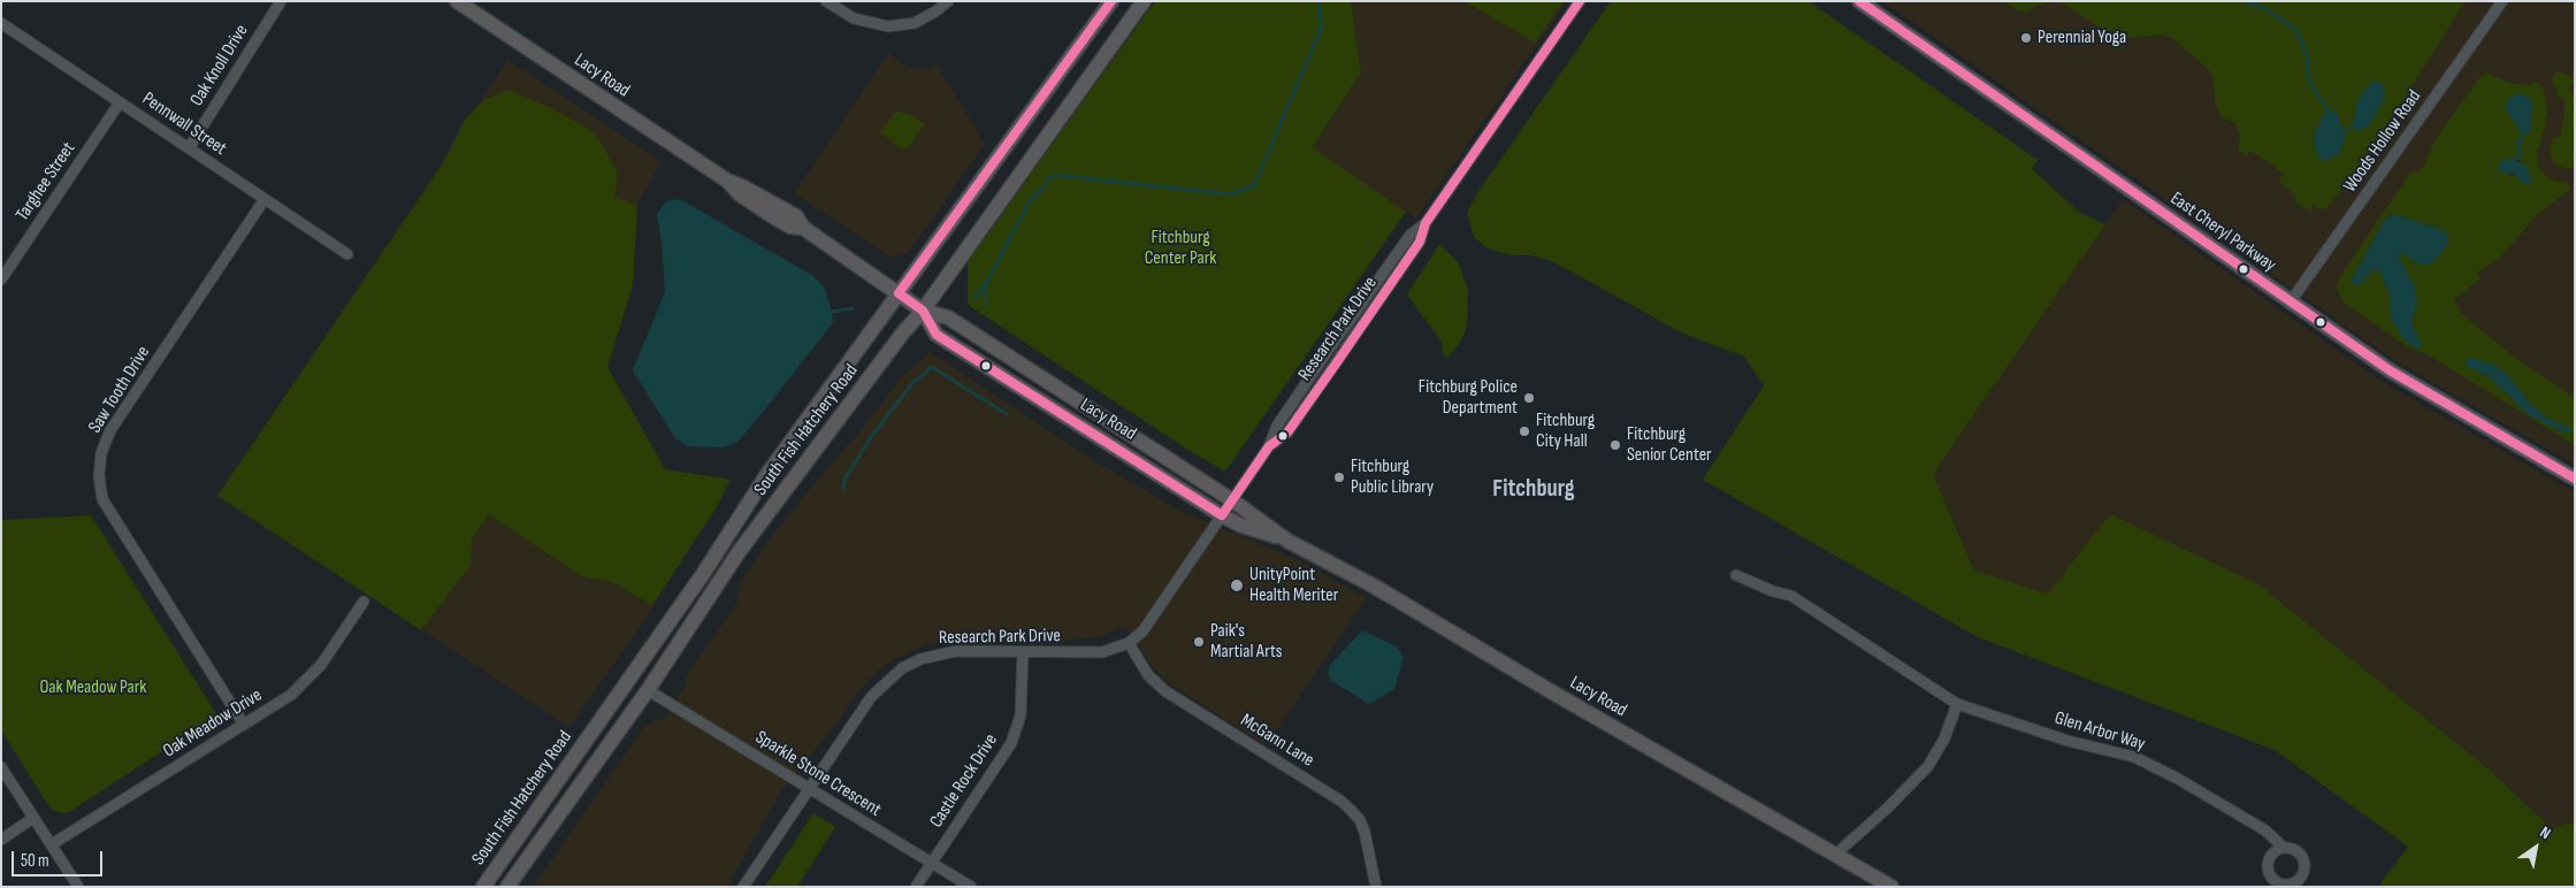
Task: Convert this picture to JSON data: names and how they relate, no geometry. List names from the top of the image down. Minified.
{"streets":{"main road":["Lacy Road","East Cheryl Parkway","South Fish Hatchery Road"],"street":["Oak Knoll Drive","Pennwall Street","Woods Hollow Road","Targhee Street","Research Park Drive","Saw Tooth Drive","Oak Meadow Drive","Glen Arbor Way","McGann Lane","Sparkle Stone Crescent","Castle Rock Drive"]},"crossings":[["Oak Knoll Drive","Pennwall Street"],["Lacy Road","Research Park Drive"],["Lacy Road","South Fish Hatchery Road"],["Pennwall Street","Targhee Street"],["Pennwall Street","Saw Tooth Drive"],["Woods Hollow Road","East Cheryl Parkway"],["Research Park Drive","McGann Lane"],["Research Park Drive","Sparkle Stone Crescent"],["Research Park Drive","Castle Rock Drive"],["Saw Tooth Drive","Oak Meadow Drive"],["South Fish Hatchery Road","Sparkle Stone Crescent"],["Sparkle Stone Crescent","Castle Rock Drive"]],"districts":["Fitchburg"],"parks":["Fitchburg Center Park","Oak Meadow Park"],"places":["Perennial Yoga","Fitchburg Police Department","Fitchburg City Hall","Fitchburg Senior Center","Fitchburg Public Library","UnityPoint Health Meriter","Paik's Martial Arts"],"scale_bar":"50 m","north":"top right"}
